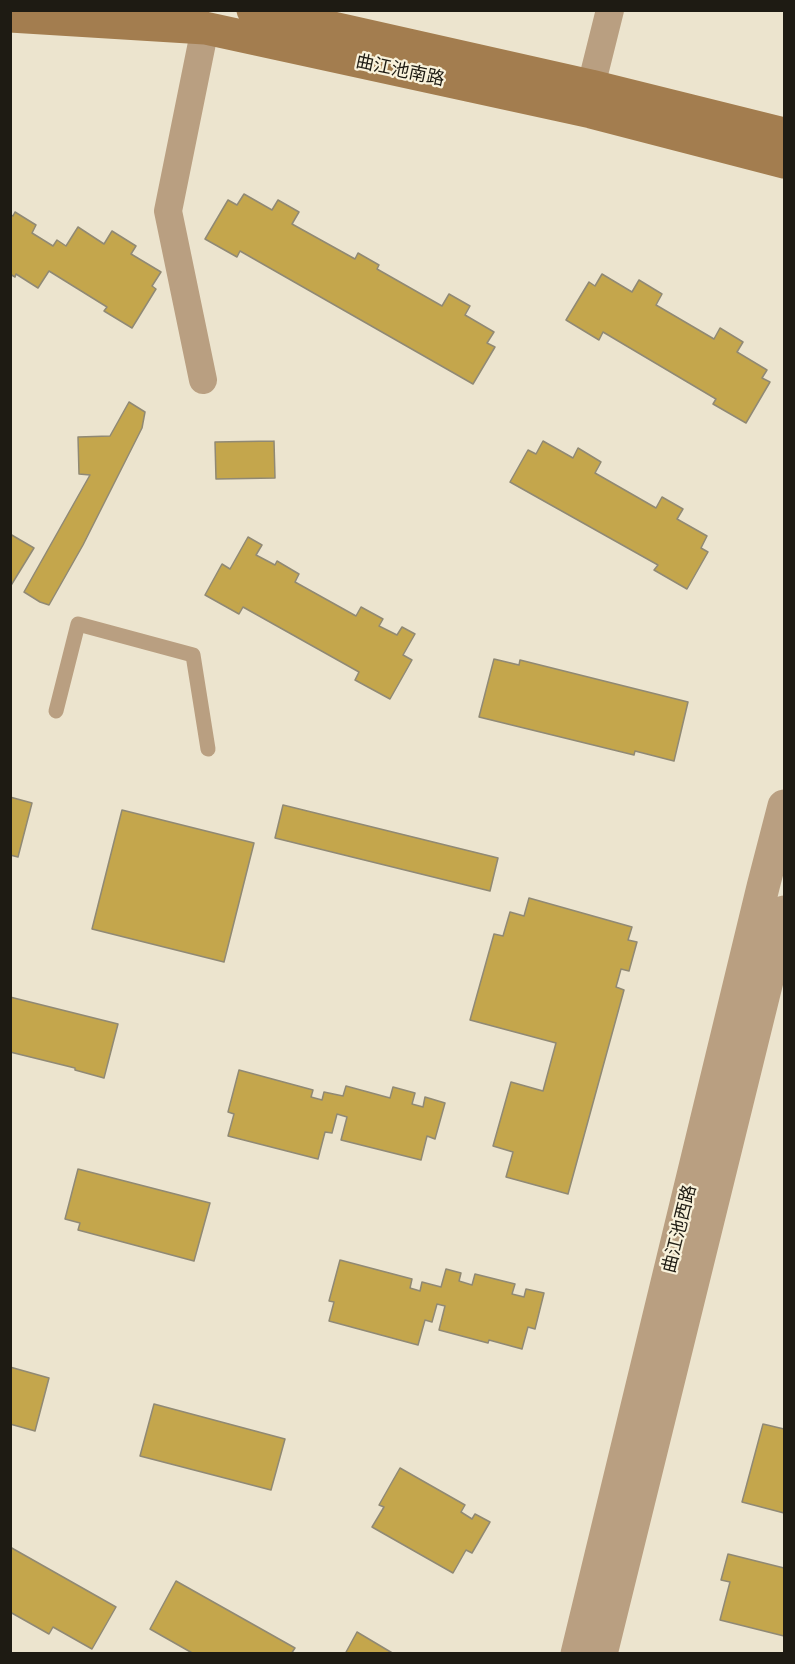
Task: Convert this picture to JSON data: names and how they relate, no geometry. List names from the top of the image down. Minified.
{"streets":{"main road":["曲江池南路"],"street":["曲江池西路"]}}
